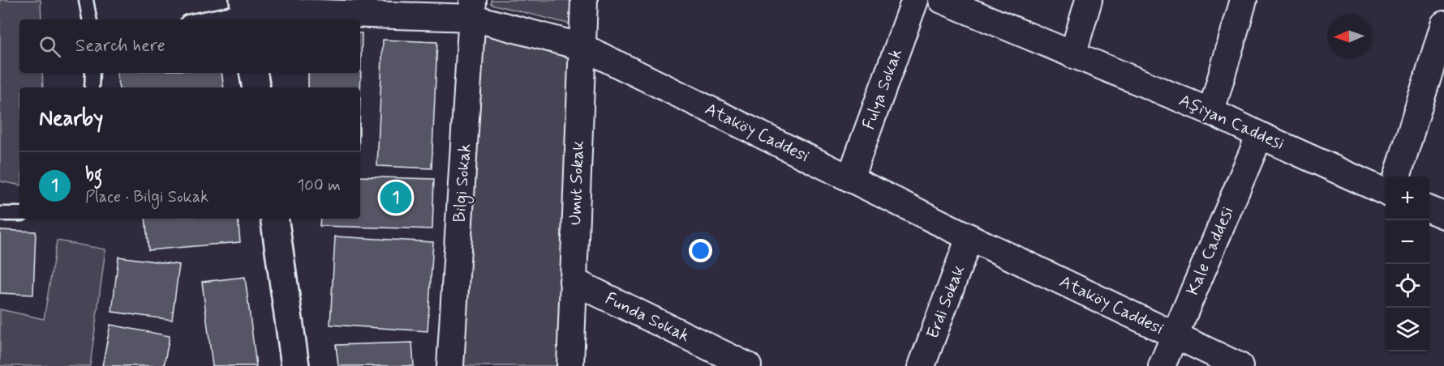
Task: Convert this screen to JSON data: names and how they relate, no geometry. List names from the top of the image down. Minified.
{"streets":{"street":["Fulya Sokak","Aşiyan Caddesi","Ataköy Caddesi","Bilgi Sokak","Umut Sokak","Kale Caddesi","Erdi Sokak","Funda Sokak"]},"crossings":[["Fulya Sokak","Ataköy Caddesi"],["Aşiyan Caddesi","Kale Caddesi"],["Ataköy Caddesi","Bilgi Sokak"],["Ataköy Caddesi","Umut Sokak"],["Ataköy Caddesi","Kale Caddesi"],["Ataköy Caddesi","Erdi Sokak"],["Umut Sokak","Funda Sokak"]],"north":"left","page":{"search":"Search here","heading":"Nearby","list":[{"mark":"1","name":"bg","note":"Place · Bilgi Sokak","value":"100 m"}],"map_buttons":["+","−"],"pins":"1"}}
